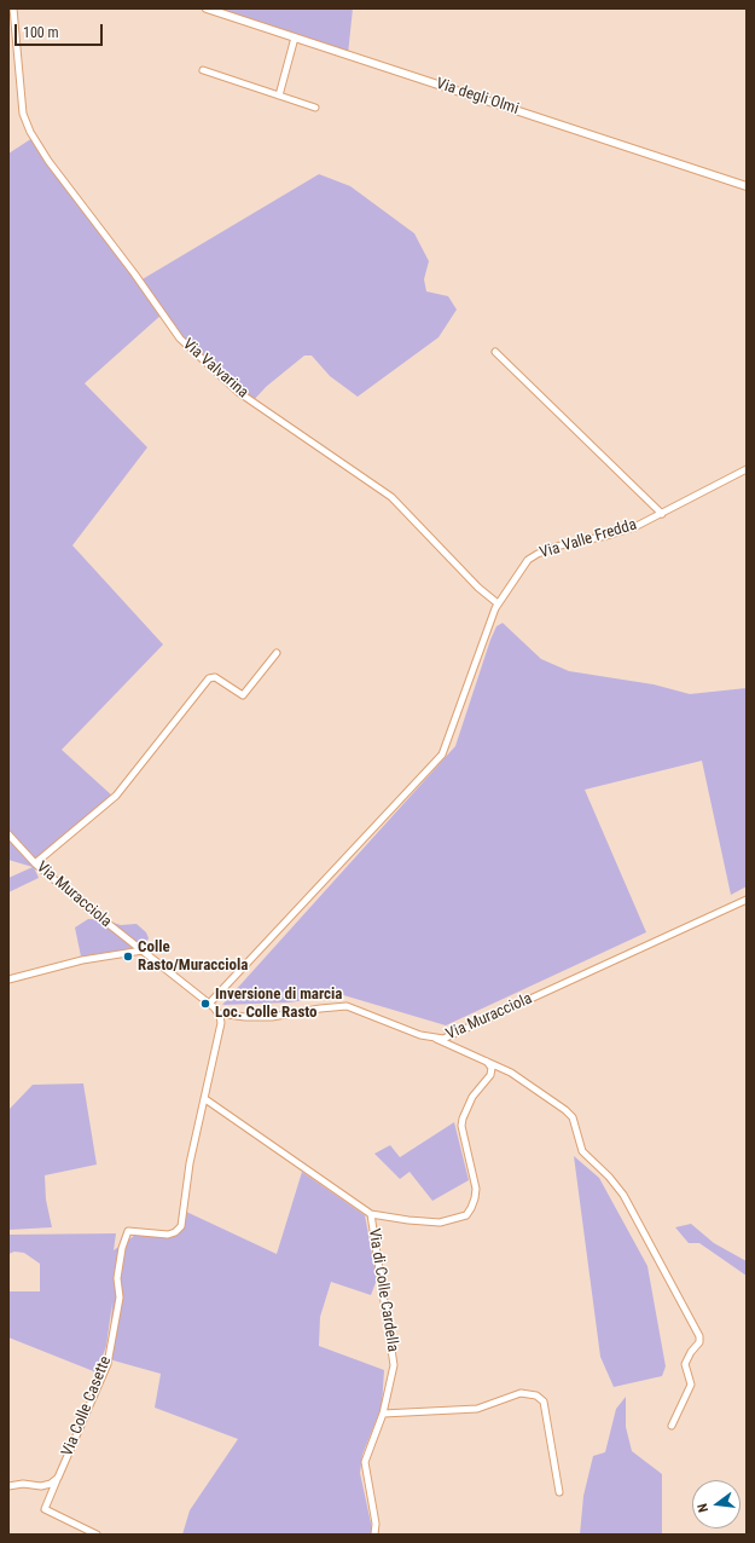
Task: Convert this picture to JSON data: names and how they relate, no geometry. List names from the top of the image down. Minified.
{"streets":{"street":["Via degli Olmi","Via Valvarina","Via Valle Fredda","Via Muracciola","Via di Colle Cardella","Via Colle Casette"]},"crossings":[["Via Valvarina","Via Valle Fredda"],["Via Valle Fredda","Via Muracciola"],["Via di Colle Cardella","Via Colle Casette"]],"places":["Colle Rasto/Muracciola","Inversione di marcia Loc. Colle Rasto"],"scale_bar":"100 m","north":"left"}
